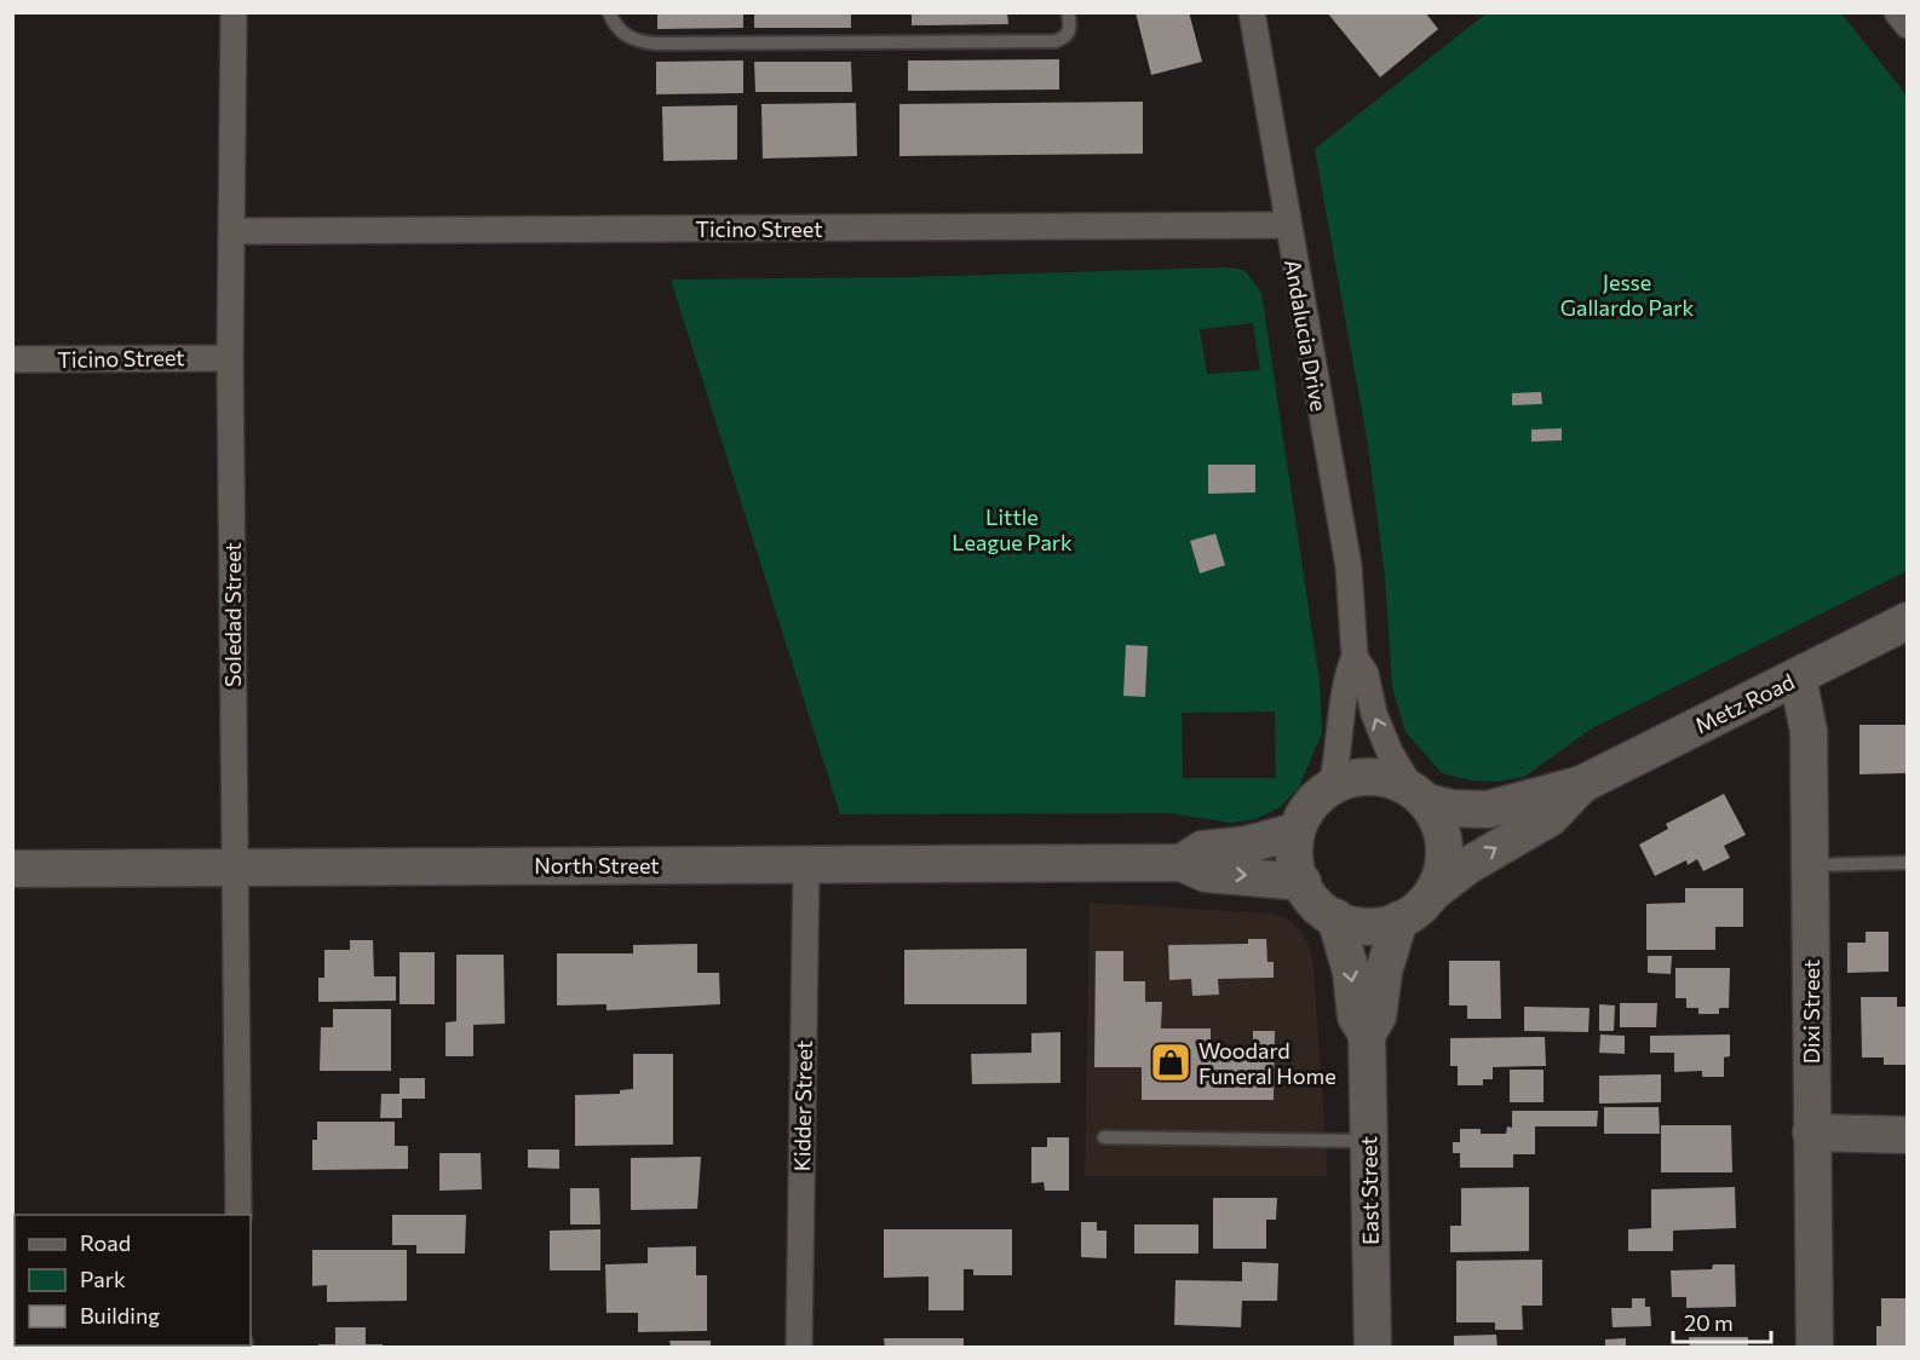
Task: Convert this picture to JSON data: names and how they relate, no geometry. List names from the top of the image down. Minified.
{"streets":{"street":["Ticino Street","Andalucia Drive","Soledad Street","Metz Road","North Street","Dixi Street","Kidder Street","East Street"]},"crossings":[["Ticino Street","Andalucia Drive"],["Ticino Street","Soledad Street"],["Andalucia Drive","Metz Road"],["Andalucia Drive","North Street"],["Andalucia Drive","East Street"],["Soledad Street","North Street"],["Metz Road","North Street"],["Metz Road","Dixi Street"],["Metz Road","East Street"],["North Street","Kidder Street"],["North Street","East Street"]],"parks":["Jesse Gallardo Park","Little League Park"],"places":{"shop":["Woodard Funeral Home"]},"legend":["Road","Park","Building"],"scale_bar":"20 m"}
